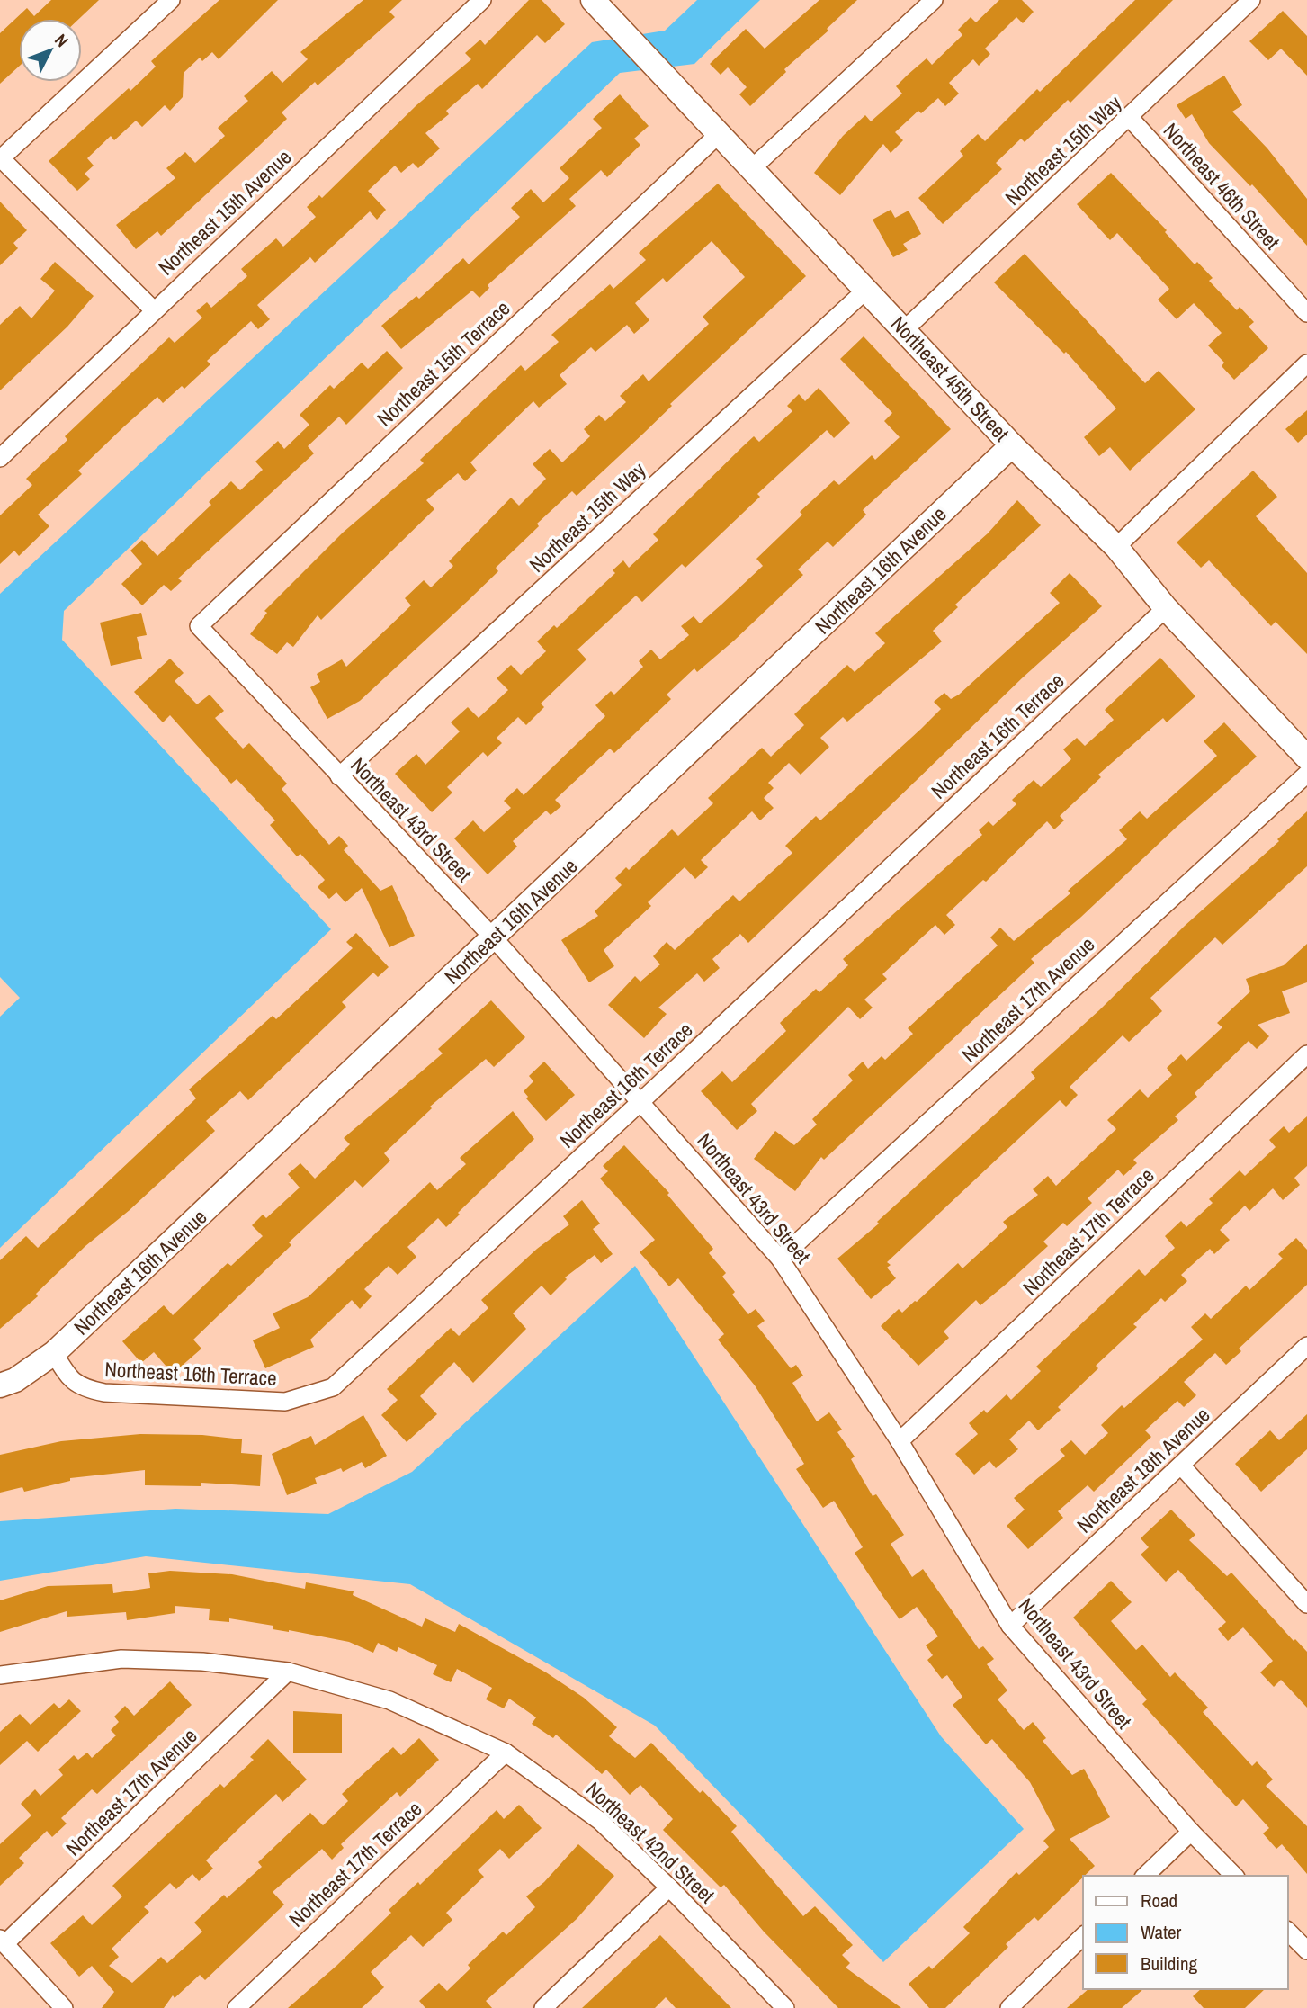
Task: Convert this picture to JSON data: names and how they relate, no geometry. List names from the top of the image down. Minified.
{"streets":{"street":["Northeast 15th Way","Northeast 46th Street","Northeast 15th Avenue","Northeast 15th Terrace","Northeast 45th Street","Northeast 16th Avenue","Northeast 16th Terrace","Northeast 43rd Street","Northeast 17th Avenue","Northeast 17th Terrace","Northeast 18th Avenue","Northeast 42nd Street"]},"crossings":[["Northeast 15th Way","Northeast 46th Street"],["Northeast 15th Way","Northeast 45th Street"],["Northeast 15th Way","Northeast 43rd Street"],["Northeast 15th Terrace","Northeast 45th Street"],["Northeast 15th Terrace","Northeast 43rd Street"],["Northeast 45th Street","Northeast 16th Avenue"],["Northeast 45th Street","Northeast 16th Terrace"],["Northeast 16th Avenue","Northeast 16th Terrace"],["Northeast 16th Avenue","Northeast 43rd Street"],["Northeast 16th Terrace","Northeast 43rd Street"],["Northeast 43rd Street","Northeast 17th Avenue"],["Northeast 43rd Street","Northeast 17th Terrace"],["Northeast 43rd Street","Northeast 18th Avenue"],["Northeast 17th Avenue","Northeast 42nd Street"],["Northeast 17th Terrace","Northeast 42nd Street"]],"legend":["Road","Water","Building"],"north":"top right"}
